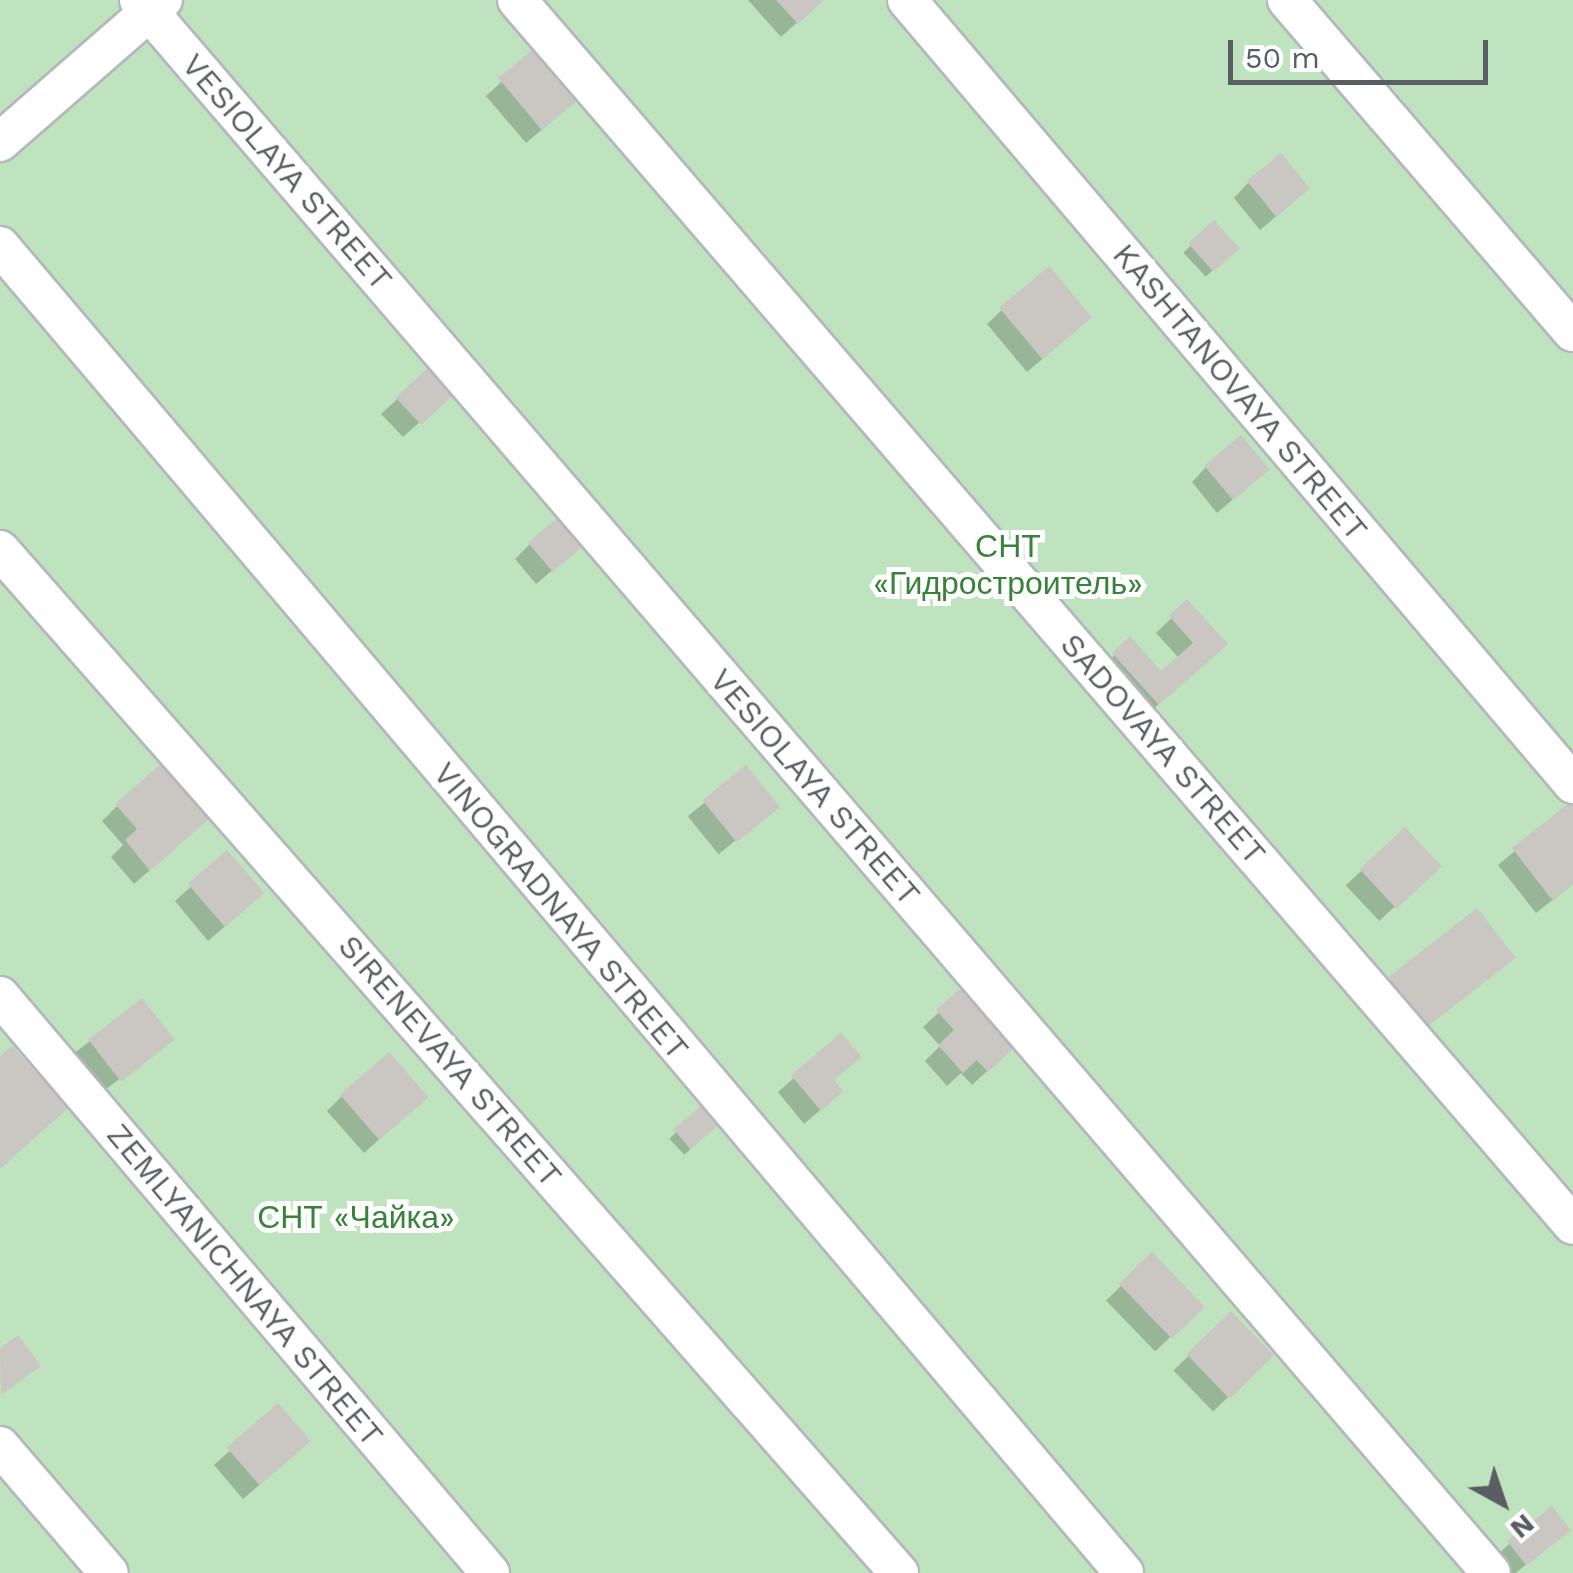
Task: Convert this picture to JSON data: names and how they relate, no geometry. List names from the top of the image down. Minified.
{"streets":{"street":["VESIOLAYA STREET","KASHTANOVAYA STREET","SADOVAYA STREET","VINOGRADNAYA STREET","SIRENEVAYA STREET","ZEMLYANICHNAYA STREET"]},"parks":["СНТ «Гидростроитель»","СНТ «Чайка»"],"scale_bar":"50 m","north":"bottom right"}
